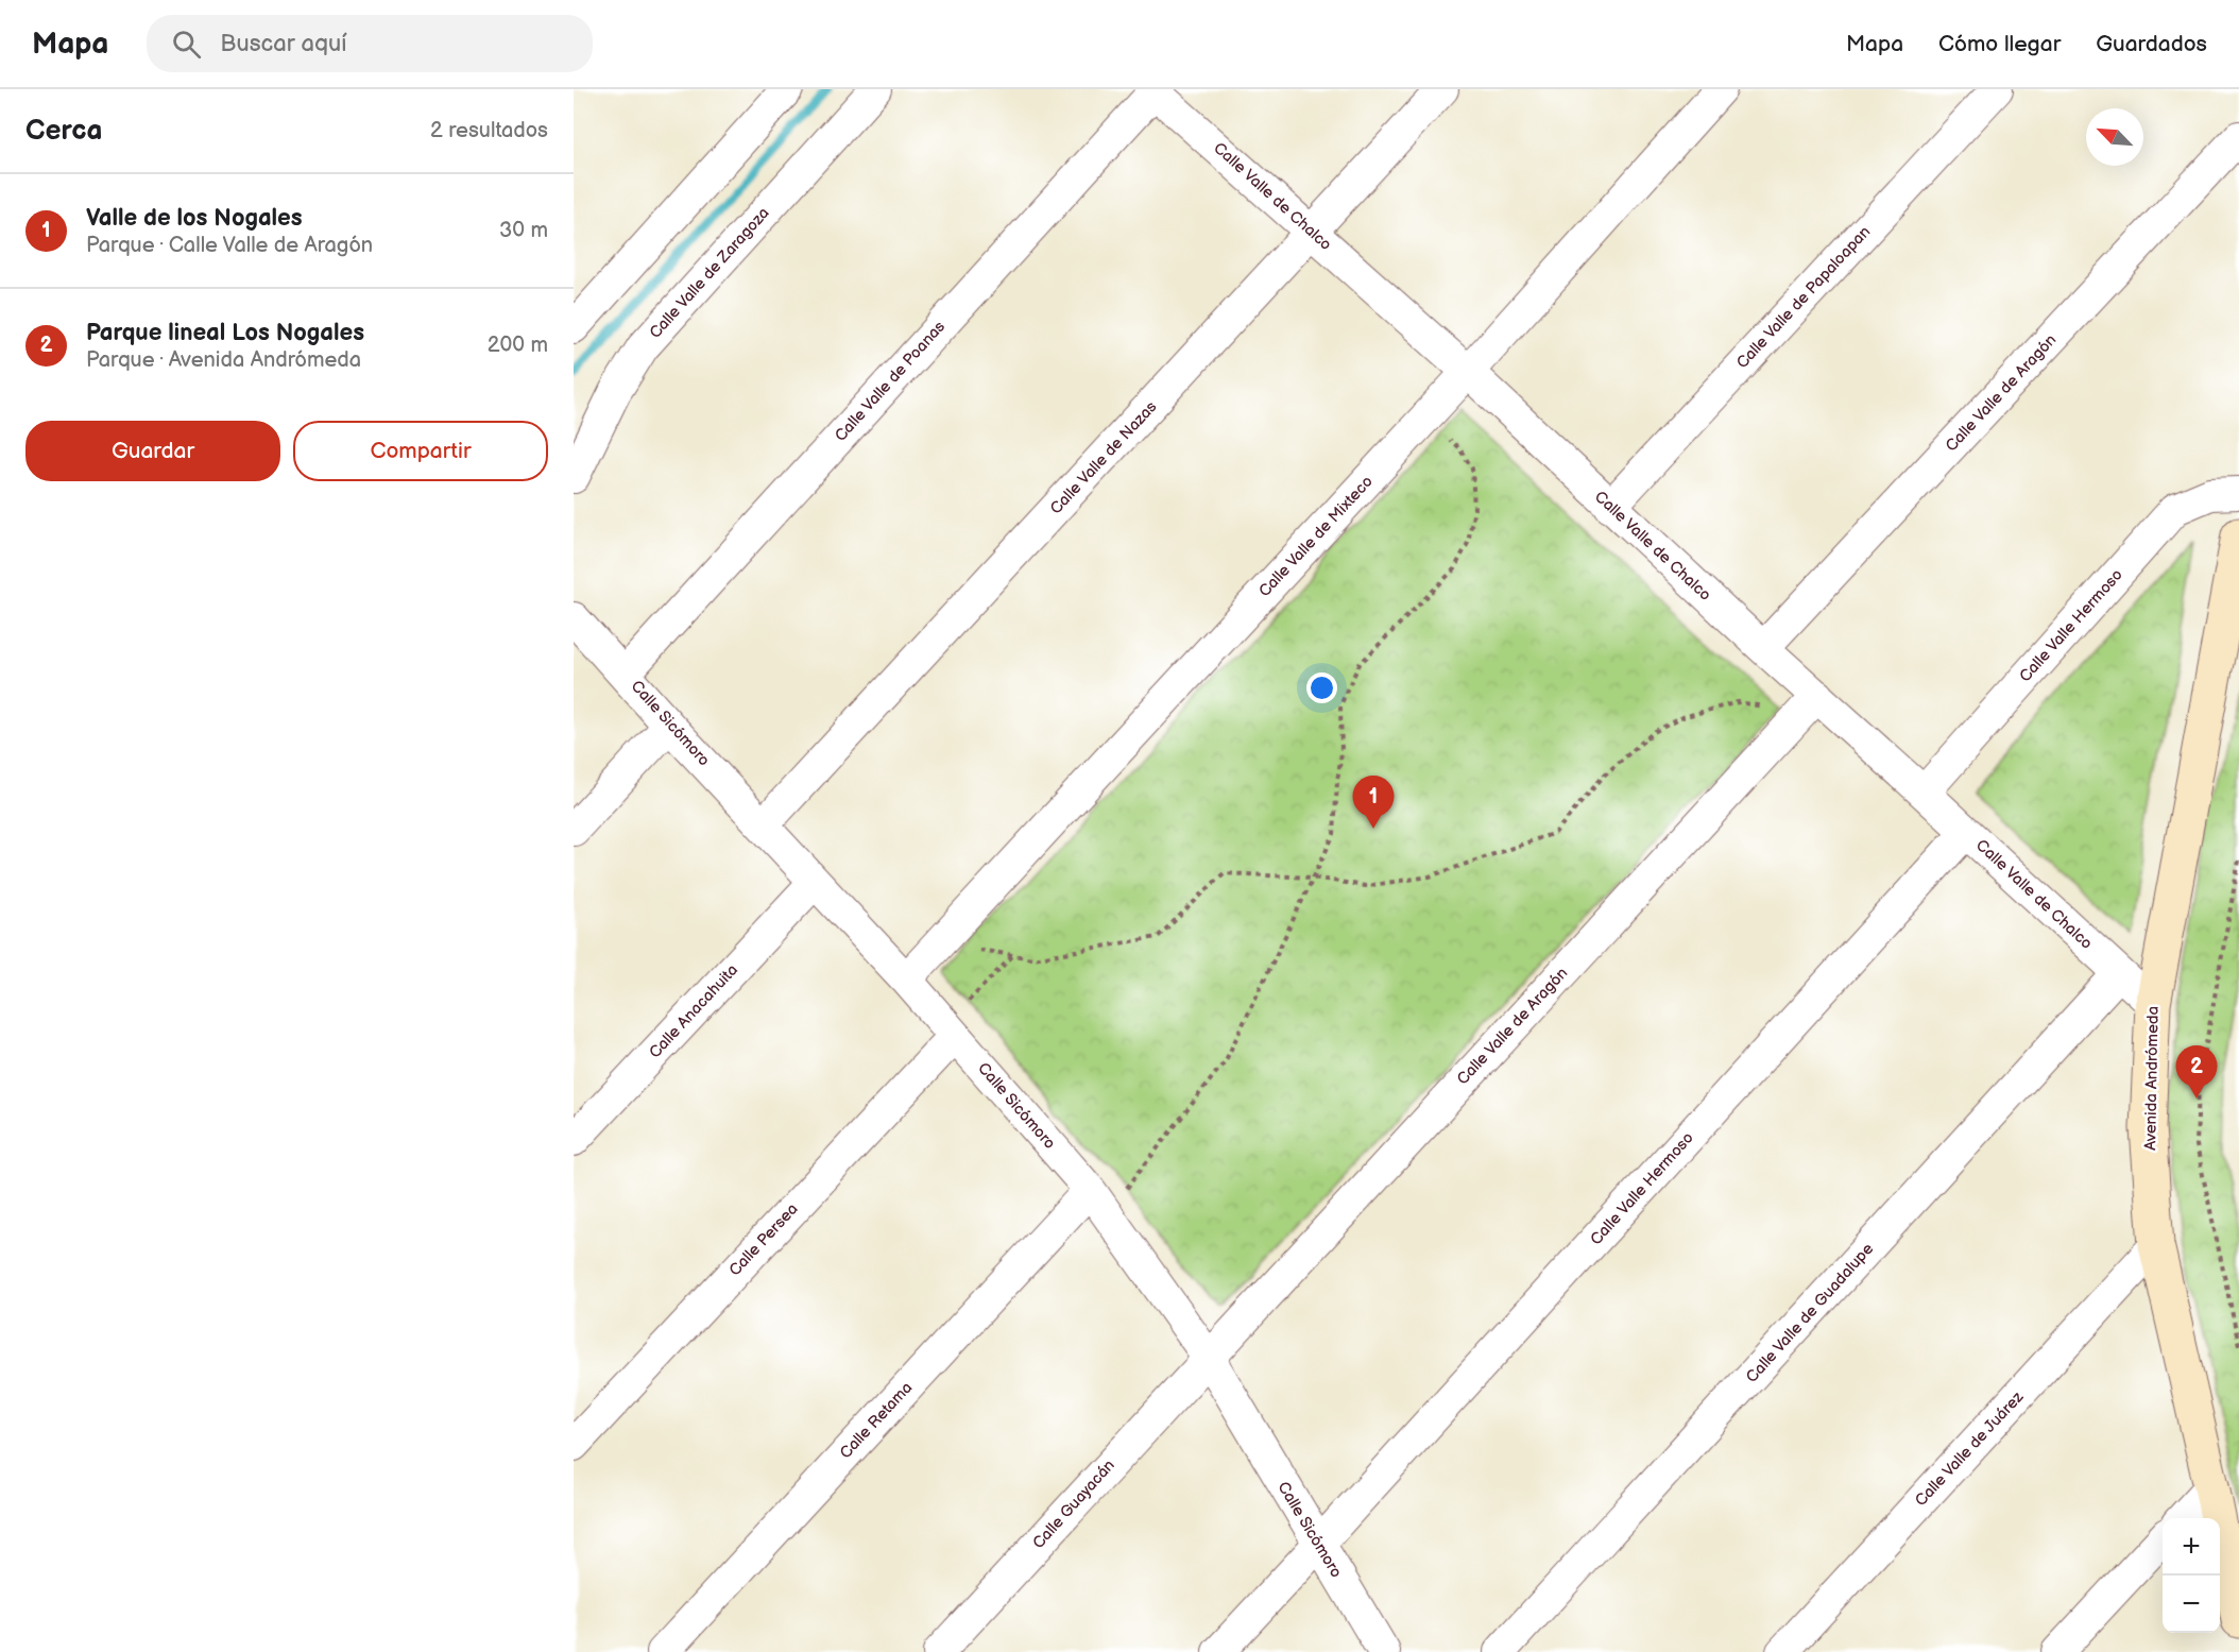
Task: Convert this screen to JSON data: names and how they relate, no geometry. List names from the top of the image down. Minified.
{"streets":{"street":["Calle Valle de Chalco","Calle Valle de Zaragoza","Calle Valle de Papaloapan","Calle Valle de Poanas","Calle Valle de Aragón","Calle Valle de Nazas","Calle Valle de Mixteco","Calle Valle Hermoso","Calle Sicómoro","Calle Anacahuita","Avenida Andrómeda","Calle Persea","Calle Valle de Guadalupe","Calle Retama","Calle Valle de Juárez","Calle Guayacán"]},"crossings":[["Calle Valle de Chalco","Calle Valle de Papaloapan"],["Calle Valle de Chalco","Calle Valle de Poanas"],["Calle Valle de Chalco","Calle Valle de Aragón"],["Calle Valle de Chalco","Calle Valle de Nazas"],["Calle Valle de Chalco","Calle Valle de Mixteco"],["Calle Valle de Chalco","Calle Valle Hermoso"],["Calle Valle de Chalco","Avenida Andrómeda"],["Calle Valle de Chalco","Calle Valle de Guadalupe"],["Calle Valle de Poanas","Calle Sicómoro"],["Calle Valle de Aragón","Calle Sicómoro"],["Calle Valle de Aragón","Calle Guayacán"],["Calle Valle de Nazas","Calle Sicómoro"],["Calle Valle de Mixteco","Calle Sicómoro"],["Calle Valle Hermoso","Calle Sicómoro"],["Calle Sicómoro","Calle Anacahuita"],["Calle Sicómoro","Calle Persea"],["Calle Sicómoro","Calle Retama"],["Calle Sicómoro","Calle Guayacán"],["Avenida Andrómeda","Calle Valle de Juárez"]],"north":"top left","page":{"header":"Mapa","search":"Buscar aquí","nav":["Mapa","Cómo llegar","Guardados"],"heading":["Cerca","2 resultados"],"list":[{"mark":"1","name":"Valle de los Nogales","note":"Parque · Calle Valle de Aragón","value":"30 m"},{"mark":"2","name":"Parque lineal Los Nogales","note":"Parque · Avenida Andrómeda","value":"200 m"}],"buttons":["Guardar","Compartir"],"pins":["1","2"],"map_buttons":["+","−"]}}
